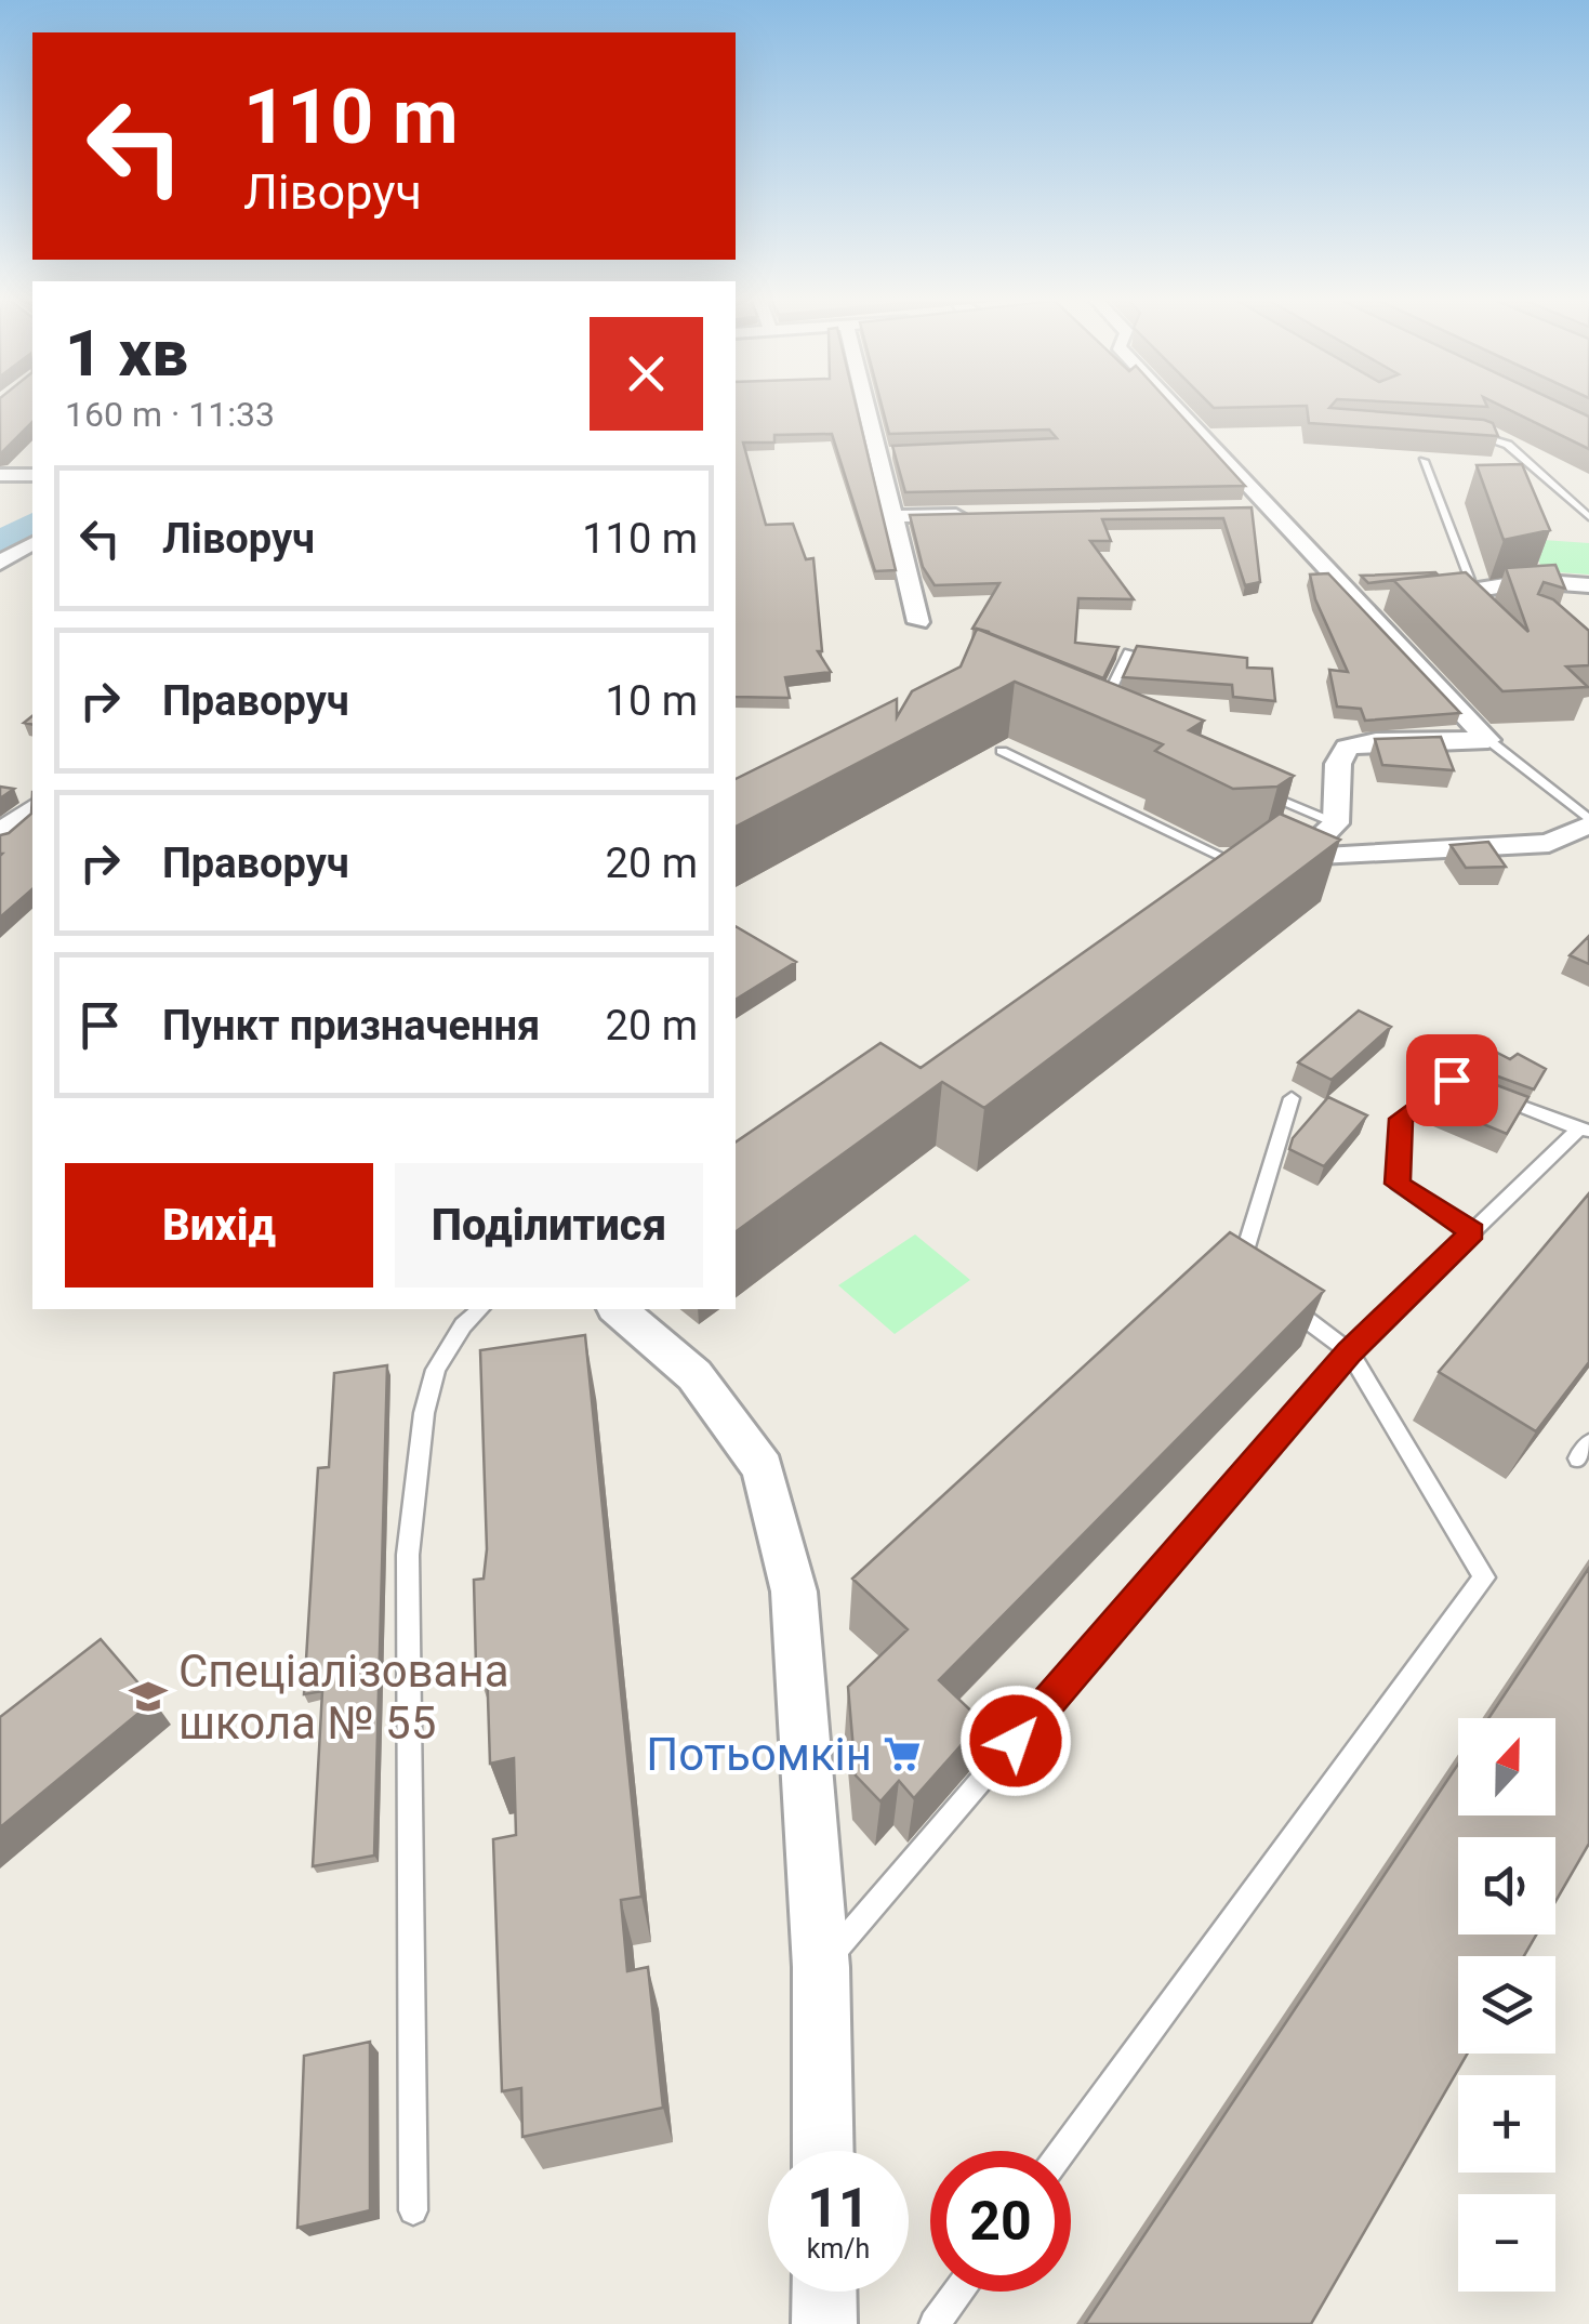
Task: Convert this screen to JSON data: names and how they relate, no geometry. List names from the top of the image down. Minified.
{"places":{"school or university":["Спеціалізована школа № 55"],"supermarket":["Потьомкін"]},"north":"top","page":{"turn":["110 m","Ліворуч"],"heading":["1 хв","160 m · 11:33"],"list":[{"name":"Ліворуч","value":"110 m"},{"name":"Праворуч","value":"10 m"},{"name":"Праворуч","value":"20 m"},{"name":"Пункт призначення","value":"20 m"}],"buttons":["Вихід","Поділитися"],"map_buttons":["+","−"],"speed":"11 km/h","limit":"20"}}
